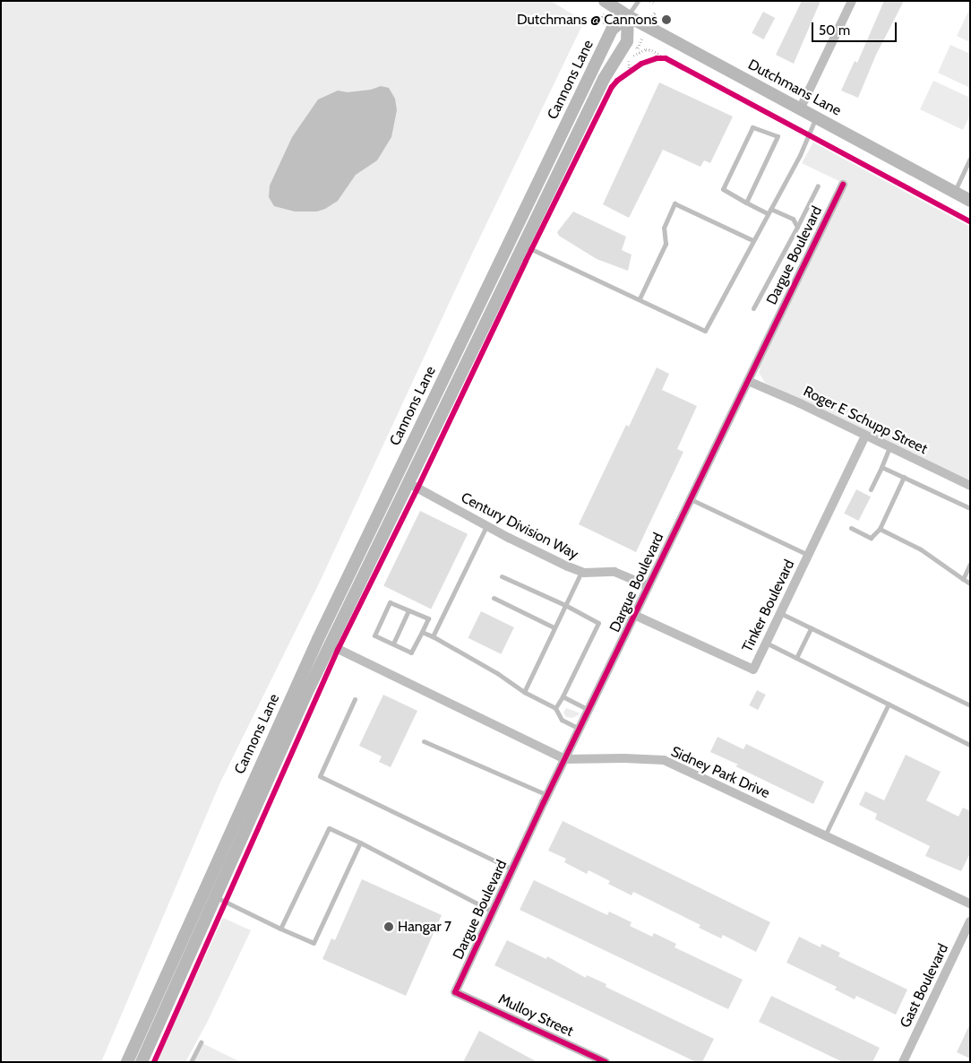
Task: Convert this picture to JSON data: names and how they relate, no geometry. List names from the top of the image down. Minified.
{"streets":{"main road":["Cannons Lane","Dutchmans Lane"],"street":["Dargue Boulevard","Roger E Schupp Street","Century Division Way","Tinker Boulevard","Sidney Park Drive","Gast Boulevard","Mulloy Street"]},"crossings":[["Cannons Lane","Dutchmans Lane"],["Cannons Lane","Century Division Way"],["Cannons Lane","Sidney Park Drive"],["Dargue Boulevard","Roger E Schupp Street"],["Dargue Boulevard","Century Division Way"],["Dargue Boulevard","Tinker Boulevard"],["Dargue Boulevard","Sidney Park Drive"],["Dargue Boulevard","Mulloy Street"],["Roger E Schupp Street","Tinker Boulevard"]],"places":["Dutchmans @ Cannons","Hangar 7"],"scale_bar":"50 m"}
